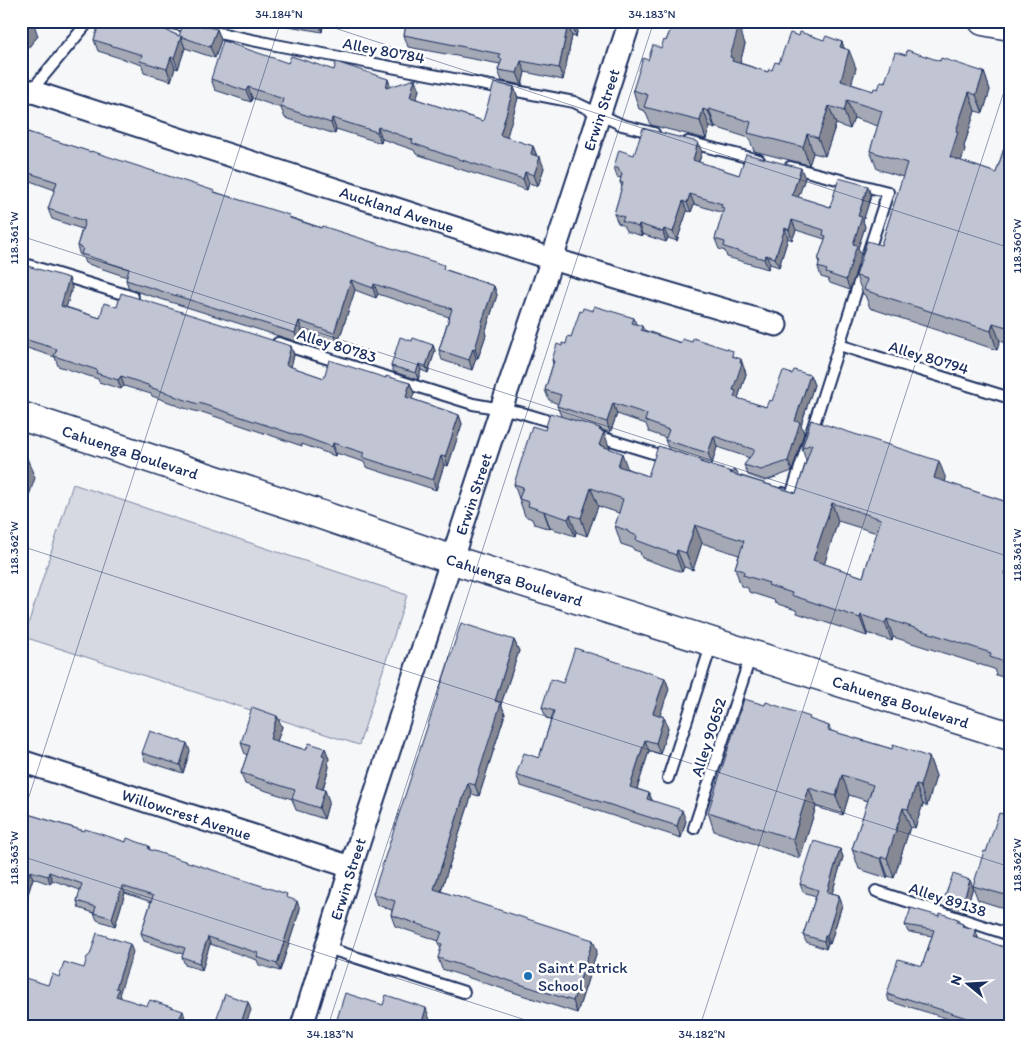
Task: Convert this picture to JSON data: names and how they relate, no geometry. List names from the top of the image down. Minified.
{"streets":{"main road":["Cahuenga Boulevard"],"street":["Erwin Street","Auckland Avenue","Willowcrest Avenue"],"lane":["Alley 80784","Alley 80783","Alley 80794","Alley 90652","Alley 89138"]},"crossings":[["Alley 80784","Erwin Street"],["Erwin Street","Auckland Avenue"],["Erwin Street","Alley 80783"],["Erwin Street","Cahuenga Boulevard"],["Erwin Street","Willowcrest Avenue"],["Cahuenga Boulevard","Alley 90652"]],"places":["Saint Patrick School"],"north":"left","coordinates":["34.184°N","34.183°N","118.361°W","118.360°W","118.362°W","118.363°W","34.182°N"]}
